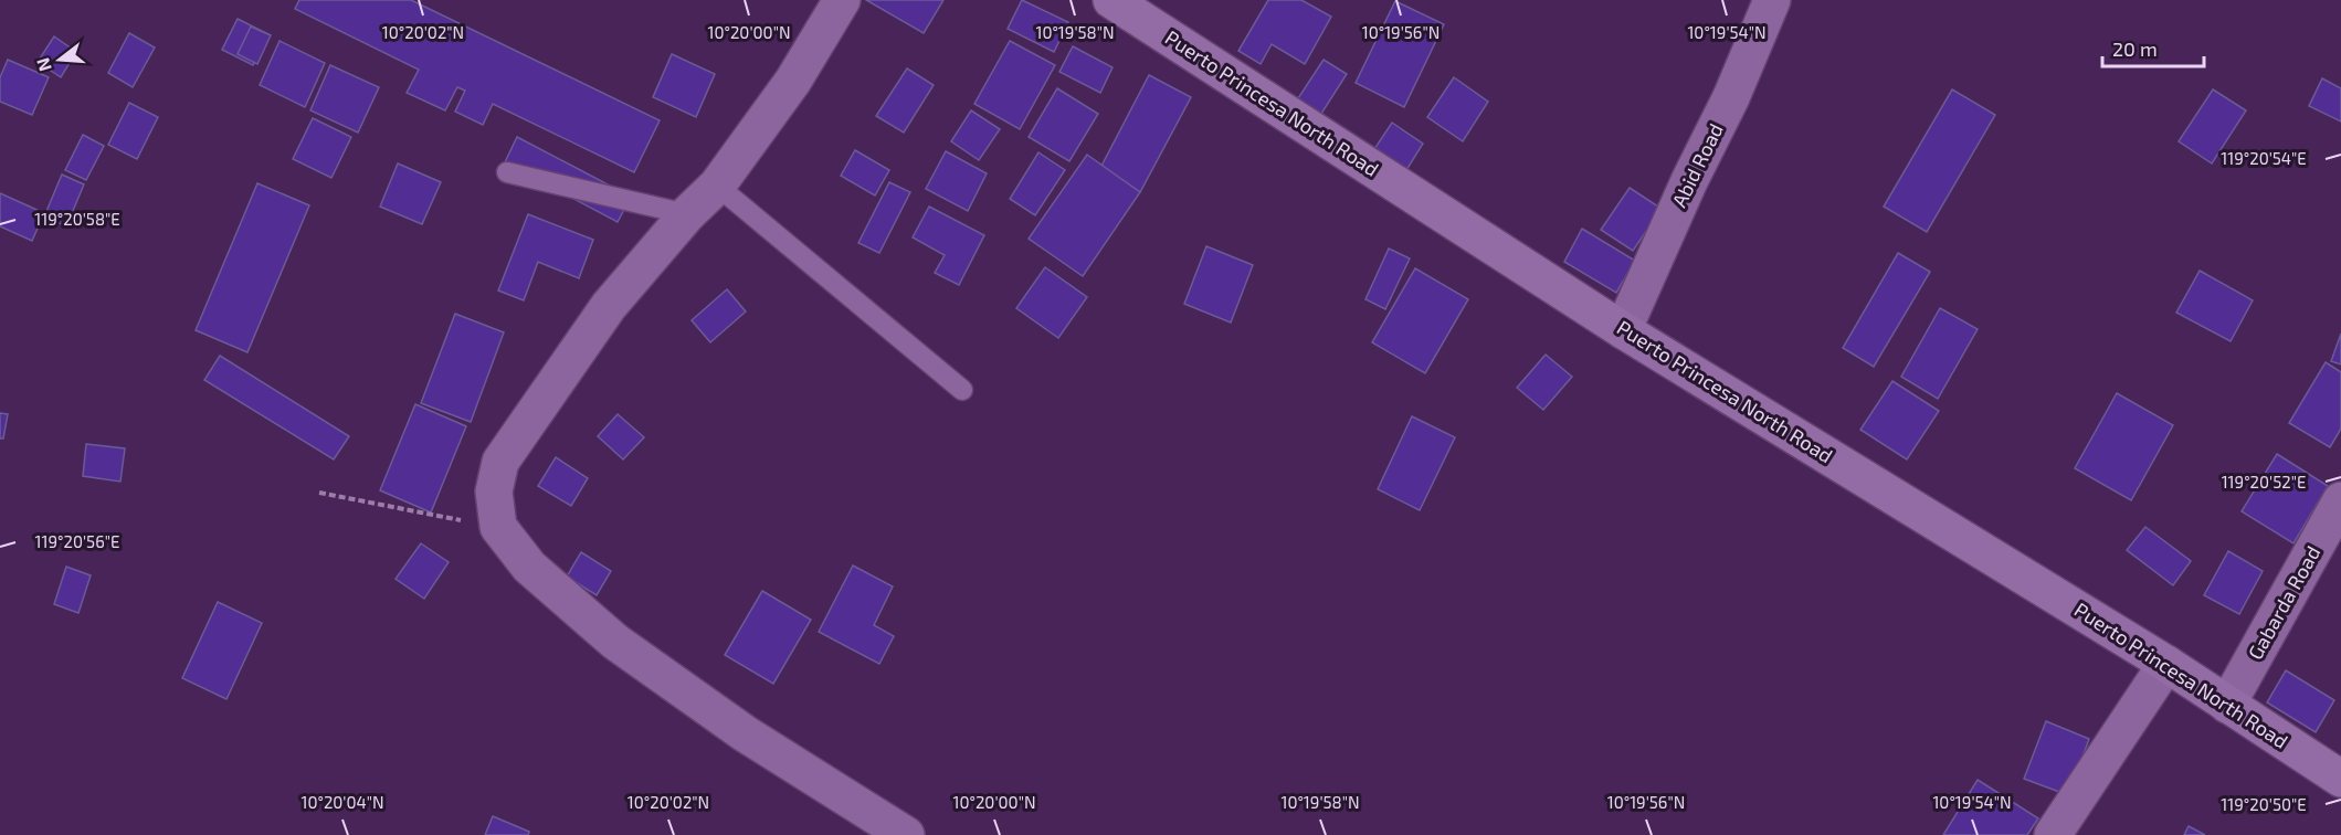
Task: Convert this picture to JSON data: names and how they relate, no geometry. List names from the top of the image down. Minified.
{"streets":{"main road":["Puerto Princesa North Road"],"street":["Abid Road","Gabarda Road"]},"crossings":[["Puerto Princesa North Road","Abid Road"],["Puerto Princesa North Road","Gabarda Road"]],"scale_bar":"20 m","north":"left","coordinates":["10°20'02\"N","10°20'00\"N","10°19'58\"N","10°19'56\"N","10°19'54\"N","119°20'54\"E","119°20'58\"E","119°20'52\"E","119°20'56\"E","10°20'04\"N","119°20'50\"E"]}
